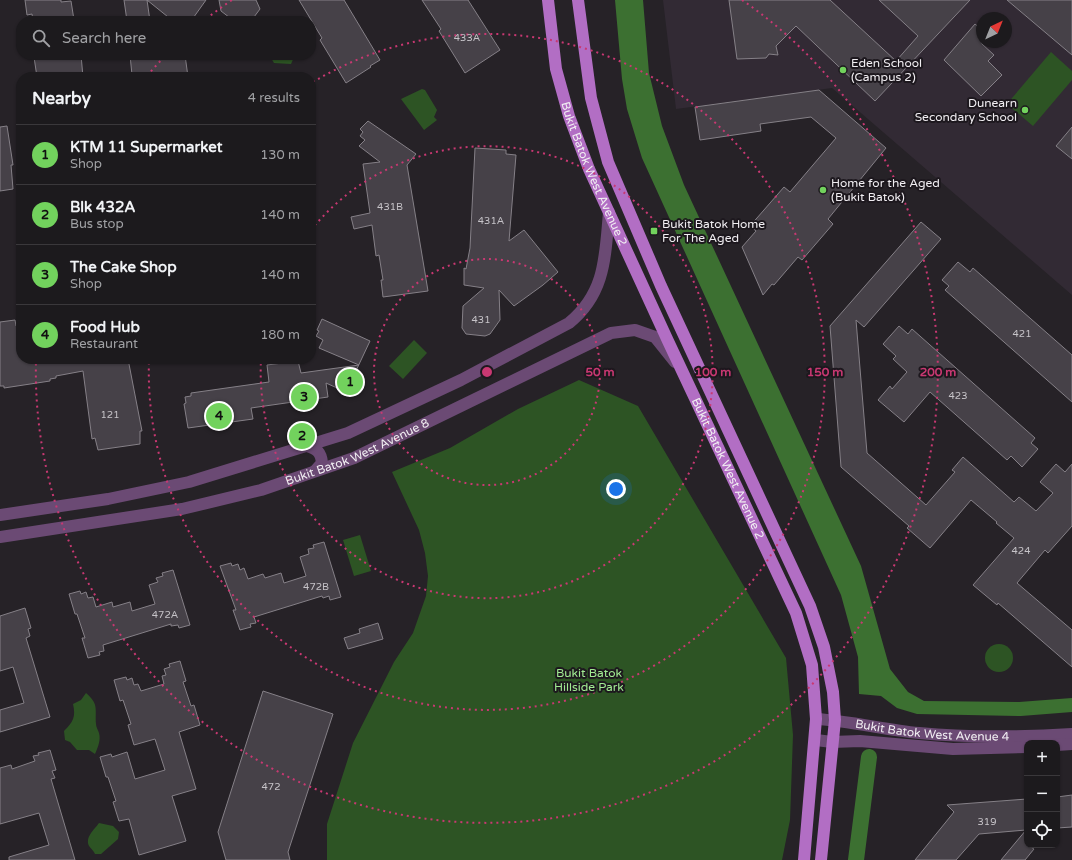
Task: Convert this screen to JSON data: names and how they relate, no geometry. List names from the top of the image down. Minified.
{"streets":{"main road":["Bukit Batok West Avenue 2"],"street":["Bukit Batok West Avenue 8","Bukit Batok West Avenue 4"]},"crossings":[["Bukit Batok West Avenue 2","Bukit Batok West Avenue 8"],["Bukit Batok West Avenue 2","Bukit Batok West Avenue 4"]],"parks":["Bukit Batok Hillside Park"],"places":{"other":["Eden School (Campus 2)","Dunearn Secondary School","Home for the Aged (Bukit Batok)"],"transit":["Bukit Batok Home For The Aged"]},"house_numbers":["433A","431B","431A","431","421","423","121","424","472B","472A","472","319"],"north":"top right","page":{"search":"Search here","heading":["Nearby","4 results"],"list":[{"mark":"1","name":"KTM 11 Supermarket","note":"Shop","value":"130 m"},{"mark":"2","name":"Blk 432A","note":"Bus stop","value":"140 m"},{"mark":"3","name":"The Cake Shop","note":"Shop","value":"140 m"},{"mark":"4","name":"Food Hub","note":"Restaurant","value":"180 m"}],"pins":["1","3","4","2"],"map_buttons":["+","−"]},"rings":["50 m","100 m","150 m","200 m"]}
